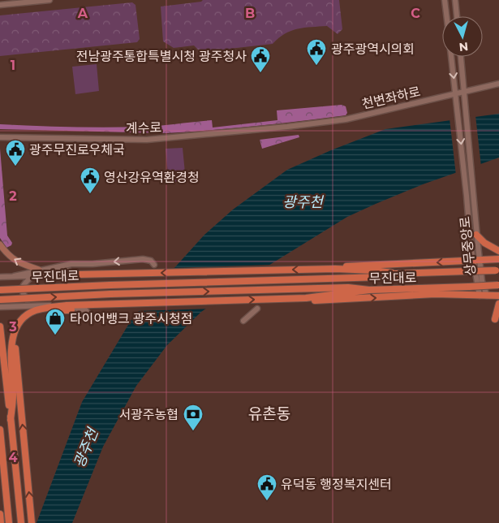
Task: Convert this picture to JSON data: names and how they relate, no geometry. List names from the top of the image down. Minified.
{"streets":{"highway":["무진대로"],"street":["천변좌하로","계수로","상무중앙로"]},"crossings":[["천변좌하로","계수로"],["천변좌하로","상무중앙로"]],"districts":["유촌동"],"water":["광주천"],"places":{"public building":["광주광역시의회","전남광주통합특별시청 광주청사","광주무진로우체국","영산강유역환경청","유덕동 행정복지센터"],"shop":["타이어뱅크 광주시청점"],"bank":["서광주농협"]},"north":"bottom","grid":{"columns":["A","B","C"],"rows":["1","2","3","4"]}}
